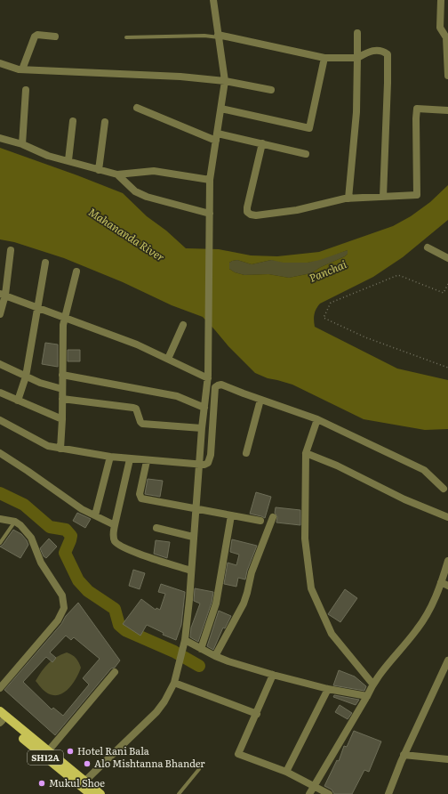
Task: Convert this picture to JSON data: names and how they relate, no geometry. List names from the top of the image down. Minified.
{"streets":{"main road":["SH12A"]},"water":["Mahananda River","Panchai"],"places":["Hotel Rani Bala","Alo Mishtanna Bhander","Mukul Shoe"]}
